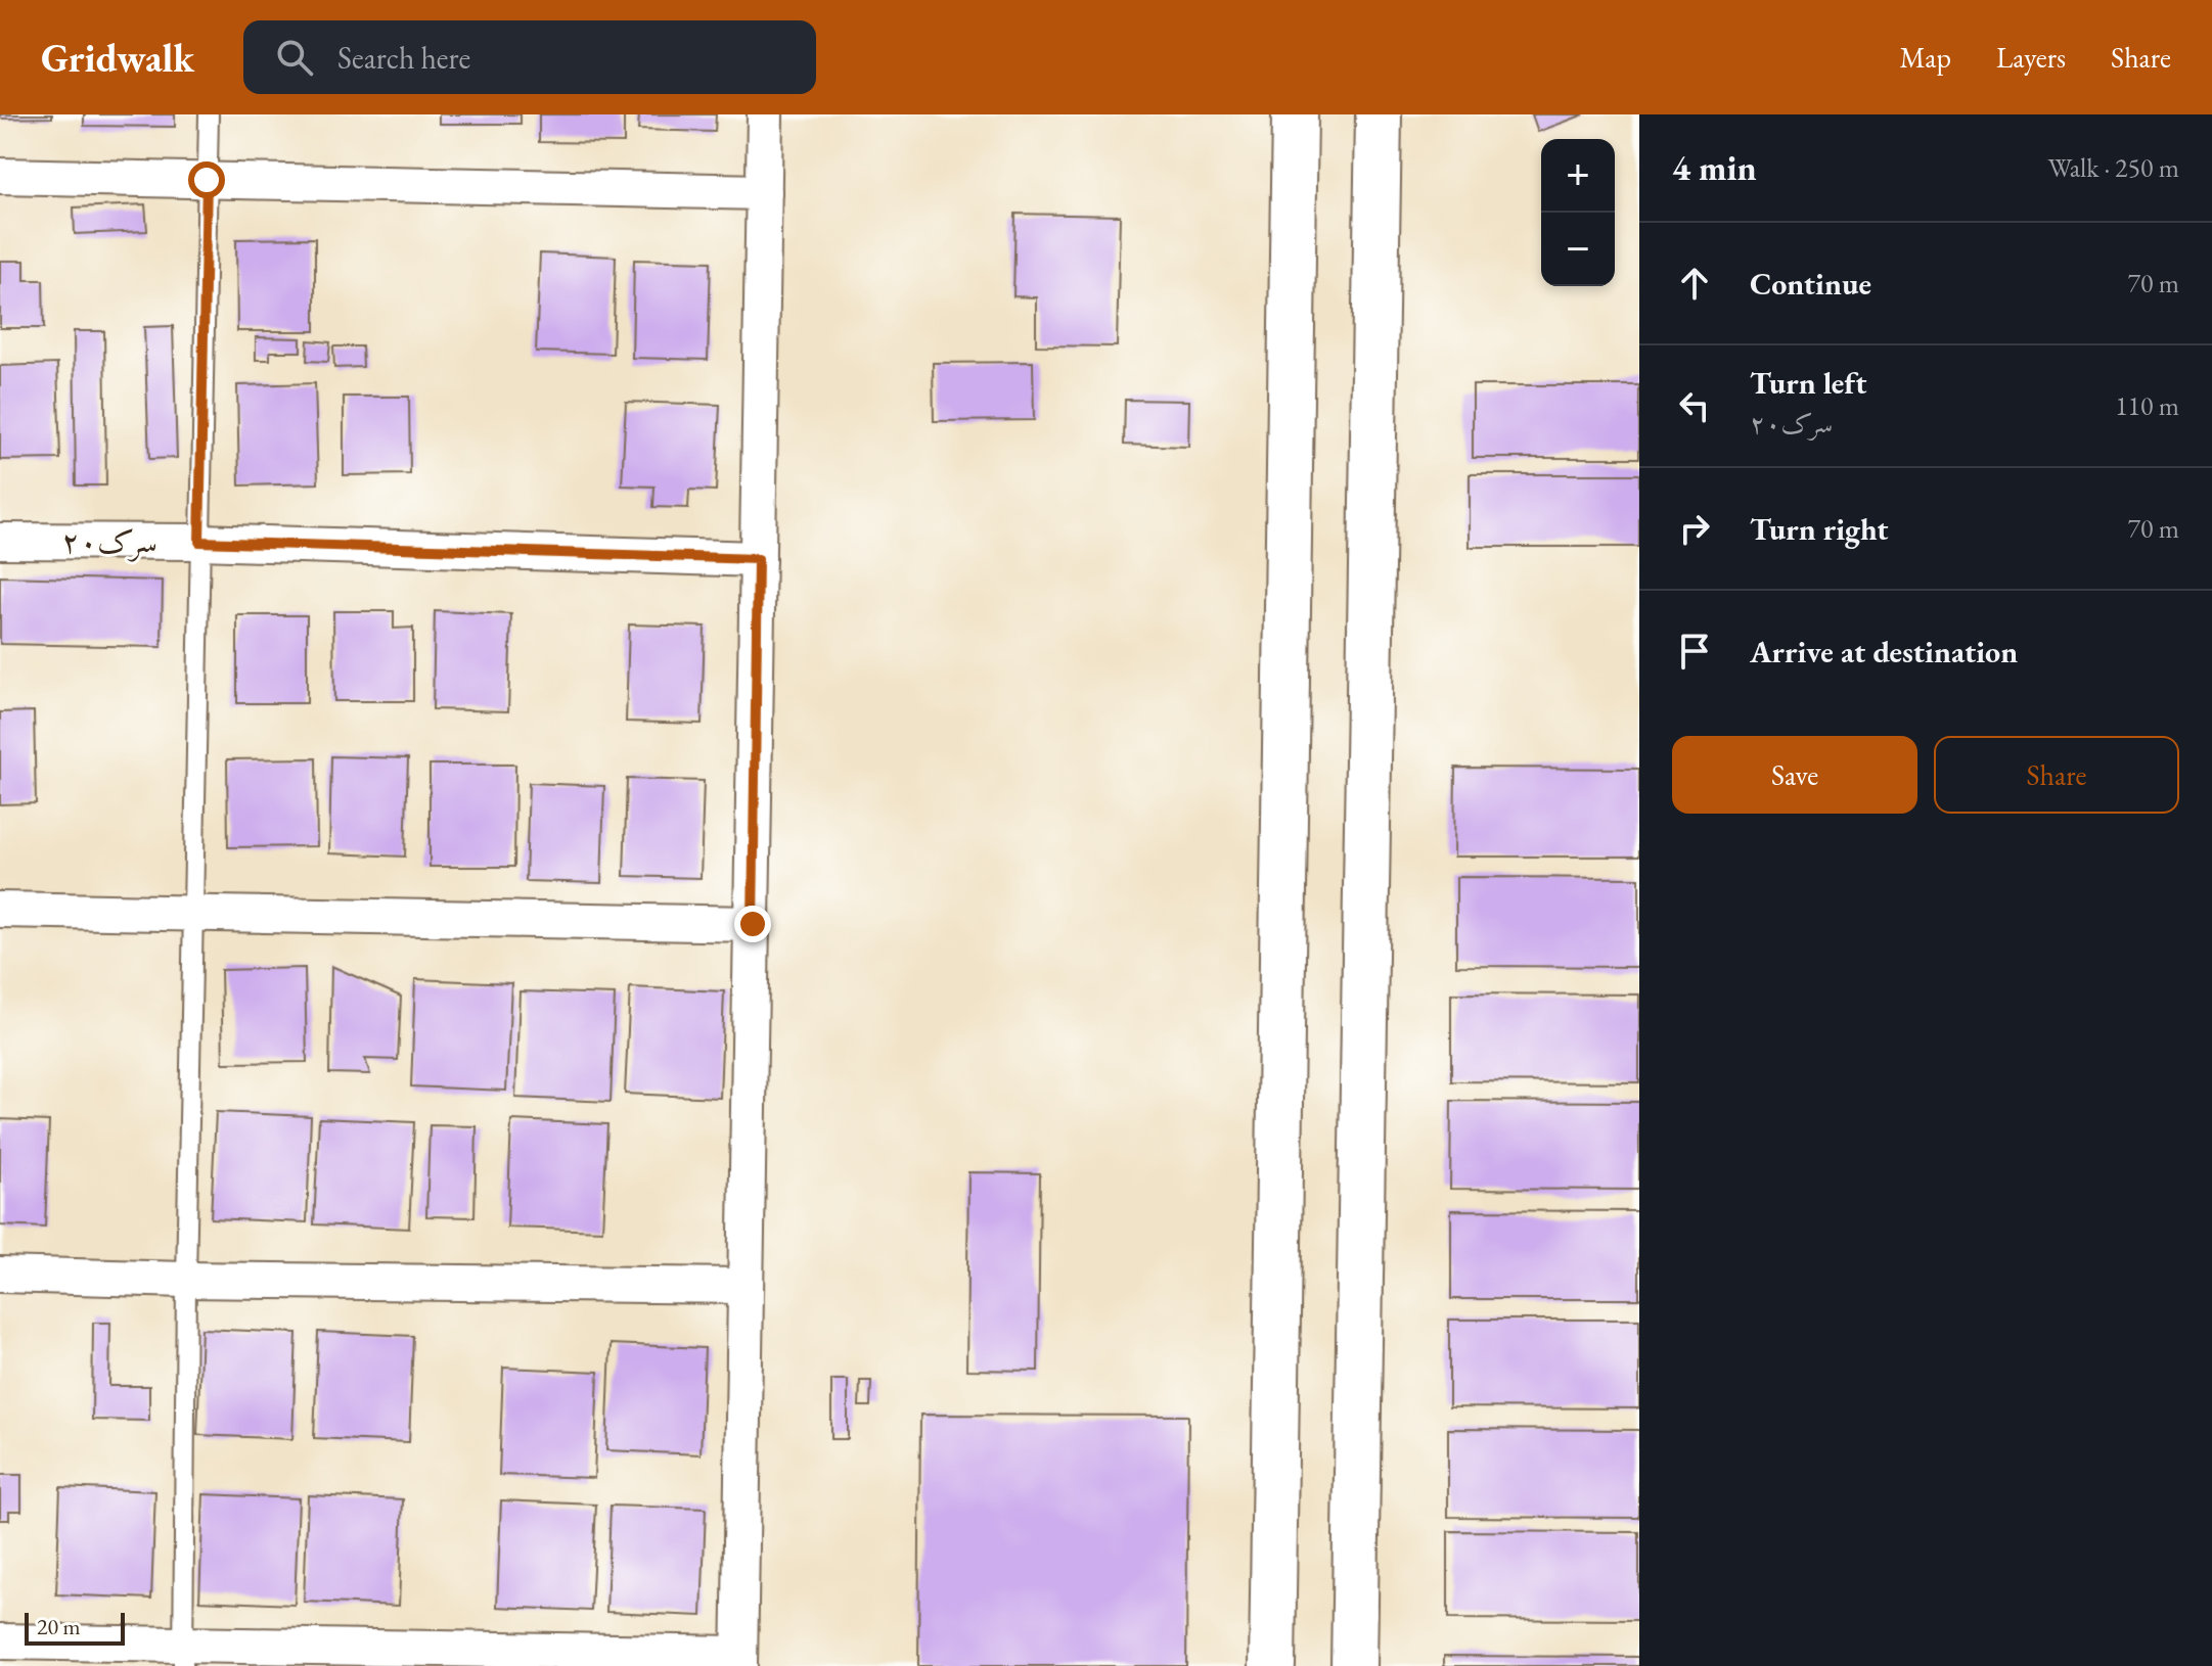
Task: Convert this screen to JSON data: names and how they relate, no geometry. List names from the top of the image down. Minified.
{"streets":{"street":["سرک۲۰"]},"scale_bar":"20 m","page":{"header":"Gridwalk","search":"Search here","nav":["Map","Layers","Share"],"heading":["4 min","Walk · 250 m"],"map_buttons":["+","−"],"list":[["Continue","70 m"],["Turn left","سرک۲۰","110 m"],["Turn right","70 m"],"Arrive at destination"],"buttons":["Save","Share"],"scale":"20 m"}}
